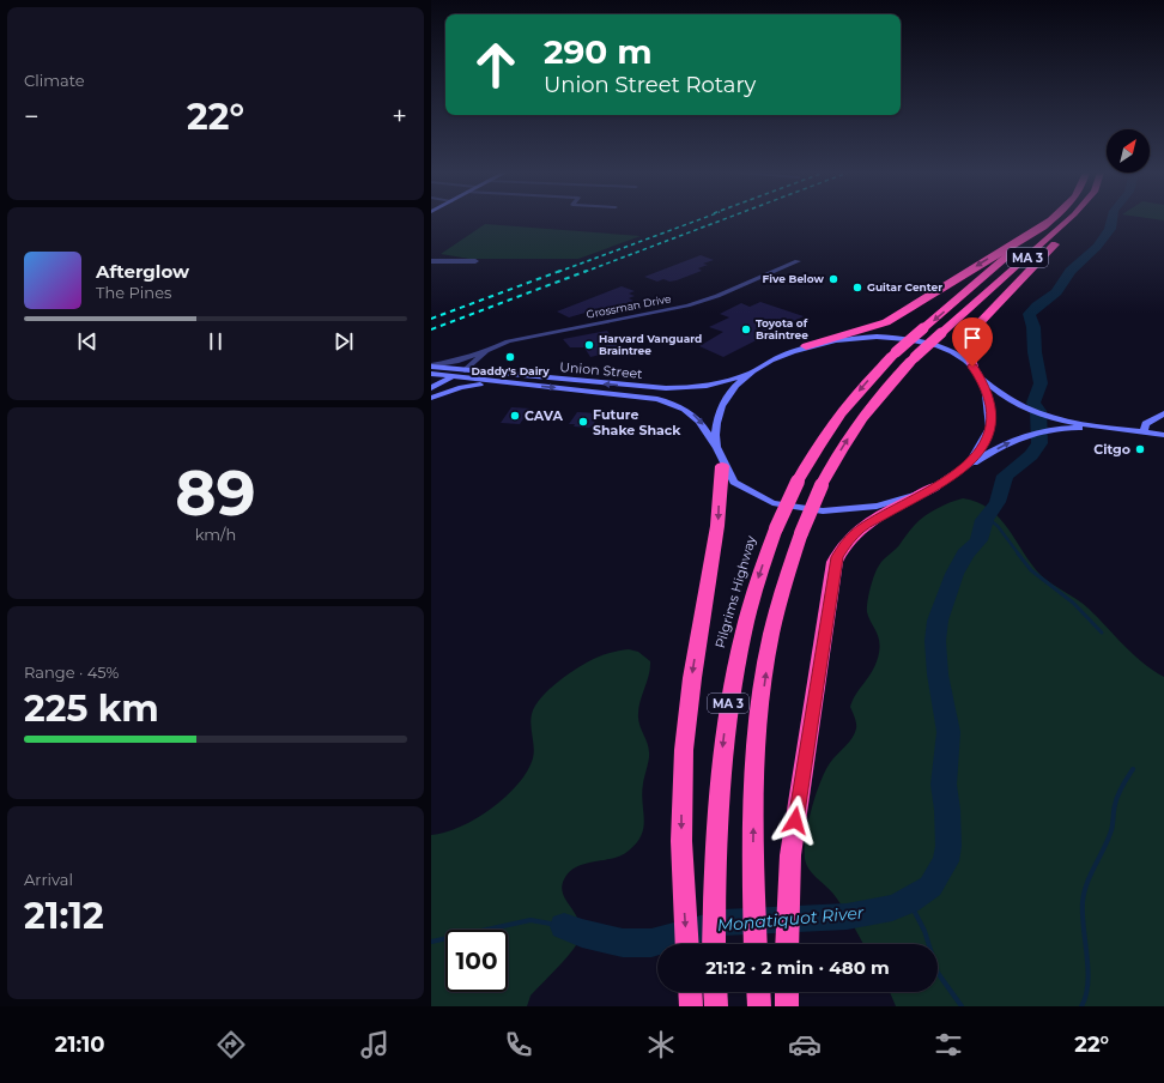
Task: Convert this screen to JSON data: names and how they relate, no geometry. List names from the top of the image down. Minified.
{"streets":{"highway":["MA 3","Pilgrims Highway"],"main road":["Union Street"],"street":["Grossman Drive"]},"crossings":[["Grossman Drive","Union Street"]],"water":["Monatiquot River"],"places":["Five Below","Guitar Center","Toyota of Braintree","Harvard Vanguard Braintree","Daddy's Dairy","CAVA","Future Shake Shack","Citgo"],"north":"top right","page":{"tile":["Climate",["89","km/h"],["Range · 45%","225 km"],["Arrival","21:12"]],"turn":["290 m","Union Street Rotary"],"heat":["−","22°","+"],"song":["Afterglow","The Pines"],"limit":"100","trip":"21:12 · 2 min · 480 m","tabs":["21:10","22°"]}}
